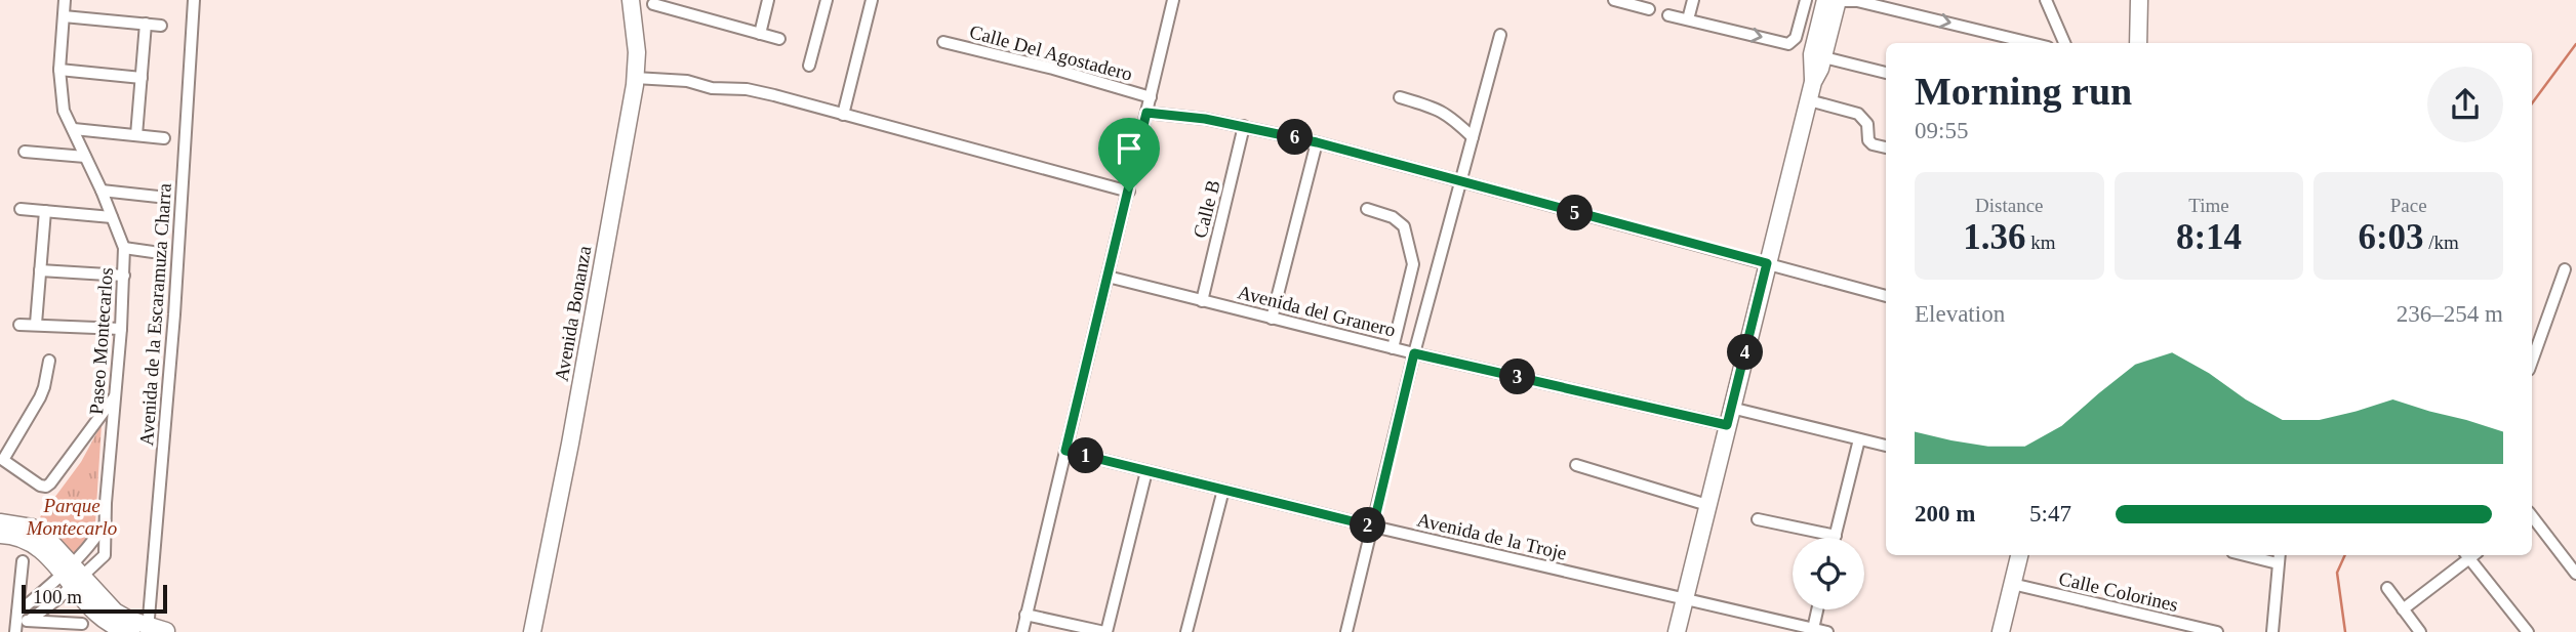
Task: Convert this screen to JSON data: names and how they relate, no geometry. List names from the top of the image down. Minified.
{"streets":{"street":["Calle Del Agostadero","Calle B","Avenida del Granero","Avenida Bonanza","Avenida de la Escaramuza Charra","Paseo Montecarlos","Avenida de la Troje","Calle Colorines"]},"crossings":[["Calle B","Avenida del Granero"]],"parks":["Parque Montecarlo"],"scale_bar":"100 m","page":{"heading":["Morning run","09:55"],"pins":["6","5","4","3","1","2"],"stats":[["Distance","1.36 km"],["Time","8:14"],["Pace","6:03 /km"]],"chart":["Elevation","236–254 m"],"list":[{"name":"200 m","note":"5:47"}],"scale":"100 m"}}
